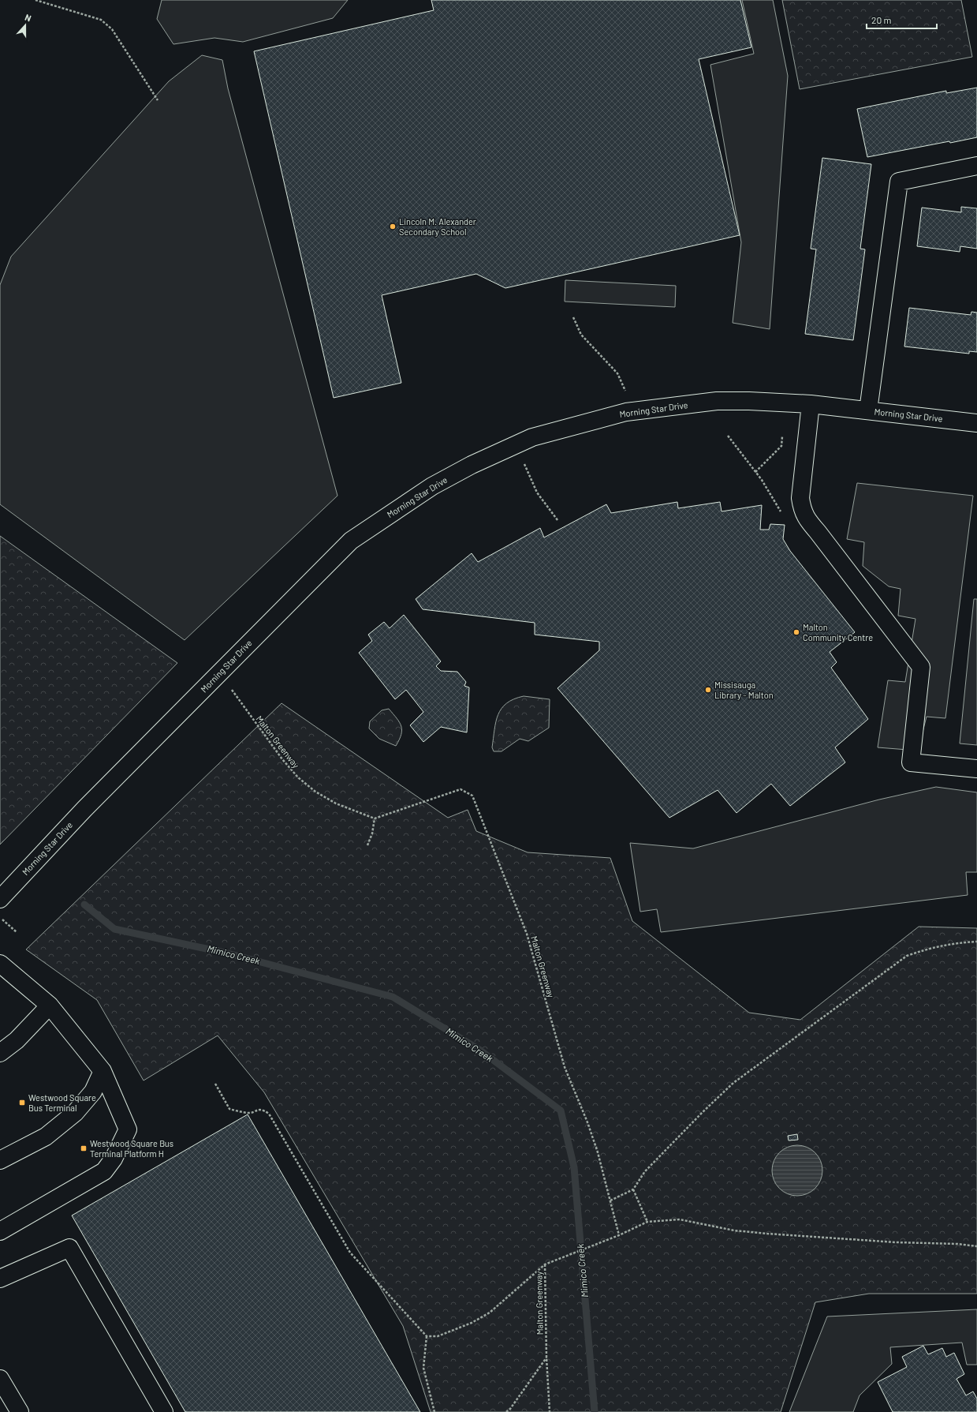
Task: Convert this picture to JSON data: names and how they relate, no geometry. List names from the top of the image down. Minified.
{"streets":{"street":["Morning Star Drive"],"path":["Malton Greenway"]},"crossings":[["Morning Star Drive","Malton Greenway"]],"water":["Mimico Creek"],"places":{"other":["Lincoln M. Alexander Secondary School","Malton Community Centre","Missisauga Library - Malton"],"transit":["Westwood Square Bus Terminal","Westwood Square Bus Terminal Platform H"]},"scale_bar":"20 m","north":"top"}
